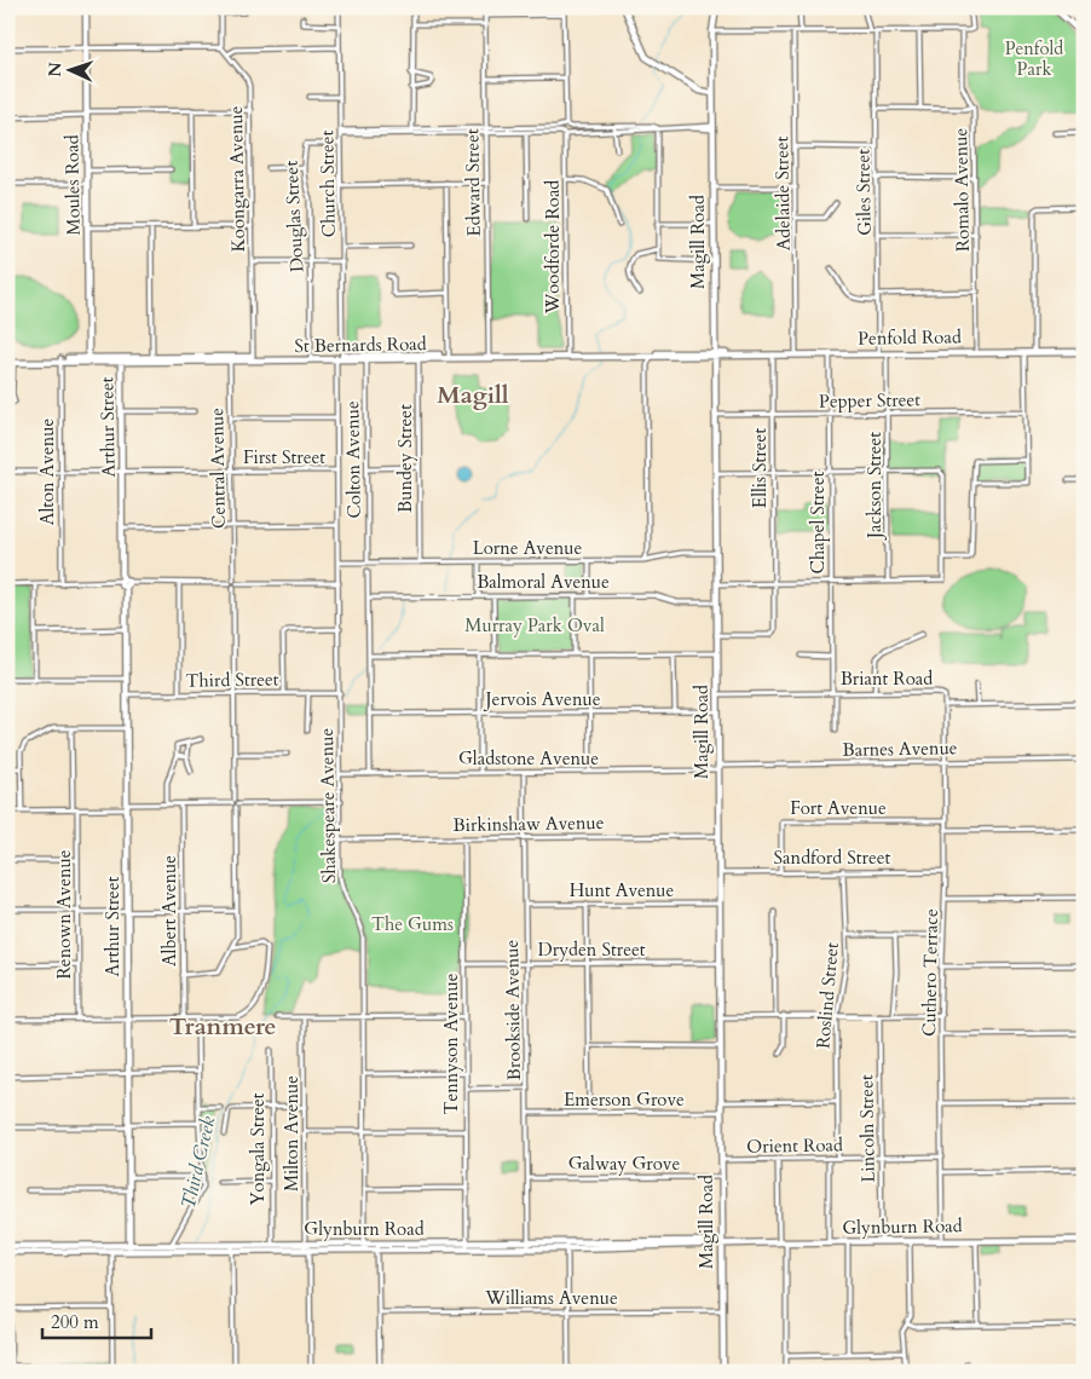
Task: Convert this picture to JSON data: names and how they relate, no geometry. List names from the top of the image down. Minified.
{"streets":{"main road":["Moules Road","Magill Road","Penfold Road","St Bernards Road","Arthur Street","Glynburn Road"],"street":["Koongarra Avenue","Edward Street","Church Street","Romalo Avenue","Giles Street","Adelaide Street","Douglas Street","Woodforde Road","Pepper Street","First Street","Bundey Street","Colton Avenue","Central Avenue","Ellis Street","Alton Avenue","Jackson Street","Chapel Street","Lorne Avenue","Balmoral Avenue","Briant Road","Third Street","Jervois Avenue","Barnes Avenue","Gladstone Avenue","Shakespeare Avenue","Fort Avenue","Birkinshaw Avenue","Sandford Street","Hunt Avenue","Albert Avenue","Renown Avenue","Dryden Street","Cuthero Terrace","Roslind Street","Brookside Avenue","Tennyson Avenue","Emerson Grove","Lincoln Street","Milton Avenue","Orient Road","Yongala Street","Galway Grove","Williams Avenue"]},"crossings":[["Koongarra Avenue","St Bernards Road"],["Edward Street","St Bernards Road"],["Church Street","Douglas Street"],["Church Street","St Bernards Road"],["Church Street","Shakespeare Avenue"],["Moules Road","St Bernards Road"],["Romalo Avenue","Penfold Road"],["Giles Street","Penfold Road"],["Adelaide Street","Penfold Road"],["Douglas Street","St Bernards Road"],["Magill Road","Penfold Road"],["Magill Road","St Bernards Road"],["Magill Road","Pepper Street"],["Magill Road","Ellis Street"],["Magill Road","Lorne Avenue"],["Magill Road","Balmoral Avenue"],["Magill Road","Briant Road"],["Magill Road","Jervois Avenue"],["Magill Road","Barnes Avenue"],["Magill Road","Gladstone Avenue"],["Magill Road","Birkinshaw Avenue"],["Magill Road","Sandford Street"],["Magill Road","Hunt Avenue"],["Magill Road","Dryden Street"],["Magill Road","Emerson Grove"],["Magill Road","Orient Road"],["Magill Road","Galway Grove"],["Magill Road","Glynburn Road"],["Magill Road","Williams Avenue"],["Woodforde Road","St Bernards Road"],["Penfold Road","St Bernards Road"],["Penfold Road","Ellis Street"],["Penfold Road","Jackson Street"],["Penfold Road","Chapel Street"],["St Bernards Road","Arthur Street"],["St Bernards Road","Bundey Street"],["St Bernards Road","Colton Avenue"],["St Bernards Road","Central Avenue"],["St Bernards Road","Alton Avenue"],["St Bernards Road","Shakespeare Avenue"],["Pepper Street","Ellis Street"],["Pepper Street","Jackson Street"],["Pepper Street","Chapel Street"],["Arthur Street","First Street"],["Arthur Street","Third Street"],["Arthur Street","Glynburn Road"],["First Street","Central Avenue"],["First Street","Alton Avenue"],["First Street","Shakespeare Avenue"],["Bundey Street","Lorne Avenue"],["Colton Avenue","Lorne Avenue"],["Central Avenue","Third Street"],["Chapel Street","Briant Road"],["Lorne Avenue","Shakespeare Avenue"],["Briant Road","Cuthero Terrace"],["Third Street","Shakespeare Avenue"],["Barnes Avenue","Gladstone Avenue"],["Barnes Avenue","Cuthero Terrace"],["Gladstone Avenue","Shakespeare Avenue"],["Gladstone Avenue","Brookside Avenue"],["Shakespeare Avenue","Birkinshaw Avenue"],["Shakespeare Avenue","Glynburn Road"],["Fort Avenue","Sandford Street"],["Fort Avenue","Cuthero Terrace"],["Birkinshaw Avenue","Brookside Avenue"],["Birkinshaw Avenue","Tennyson Avenue"],["Sandford Street","Cuthero Terrace"],["Sandford Street","Roslind Street"],["Hunt Avenue","Brookside Avenue"],["Dryden Street","Brookside Avenue"],["Dryden Street","Tennyson Avenue"],["Cuthero Terrace","Orient Road"],["Cuthero Terrace","Glynburn Road"],["Roslind Street","Orient Road"],["Brookside Avenue","Emerson Grove"],["Brookside Avenue","Galway Grove"],["Brookside Avenue","Glynburn Road"],["Tennyson Avenue","Glynburn Road"],["Lincoln Street","Orient Road"],["Lincoln Street","Glynburn Road"],["Milton Avenue","Glynburn Road"],["Yongala Street","Glynburn Road"]],"districts":["Magill","Tranmere"],"water":["Third Creek"],"parks":["Penfold Park","Murray Park Oval","The Gums"],"scale_bar":"200 m","north":"left"}
